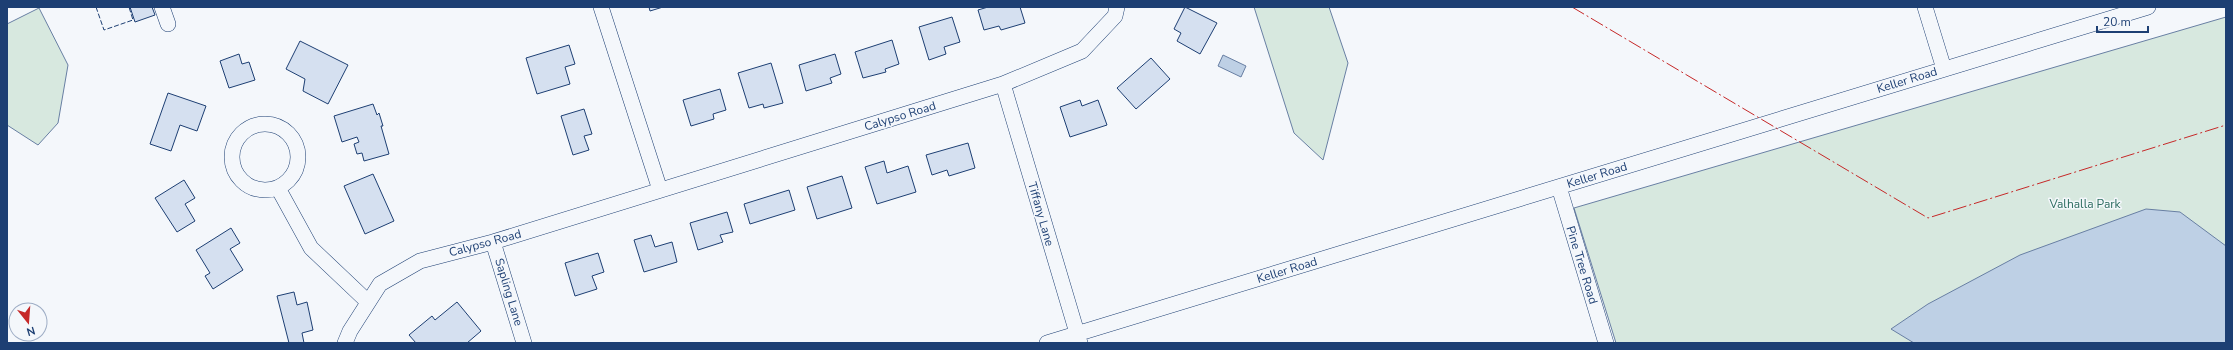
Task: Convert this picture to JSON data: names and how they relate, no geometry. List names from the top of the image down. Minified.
{"streets":{"street":["Keller Road","Calypso Road","Tiffany Lane","Pine Tree Road","Sapling Lane"]},"crossings":[["Keller Road","Tiffany Lane"],["Keller Road","Pine Tree Road"],["Calypso Road","Tiffany Lane"],["Calypso Road","Sapling Lane"]],"parks":["Valhalla Park"],"scale_bar":"20 m","north":"bottom"}
